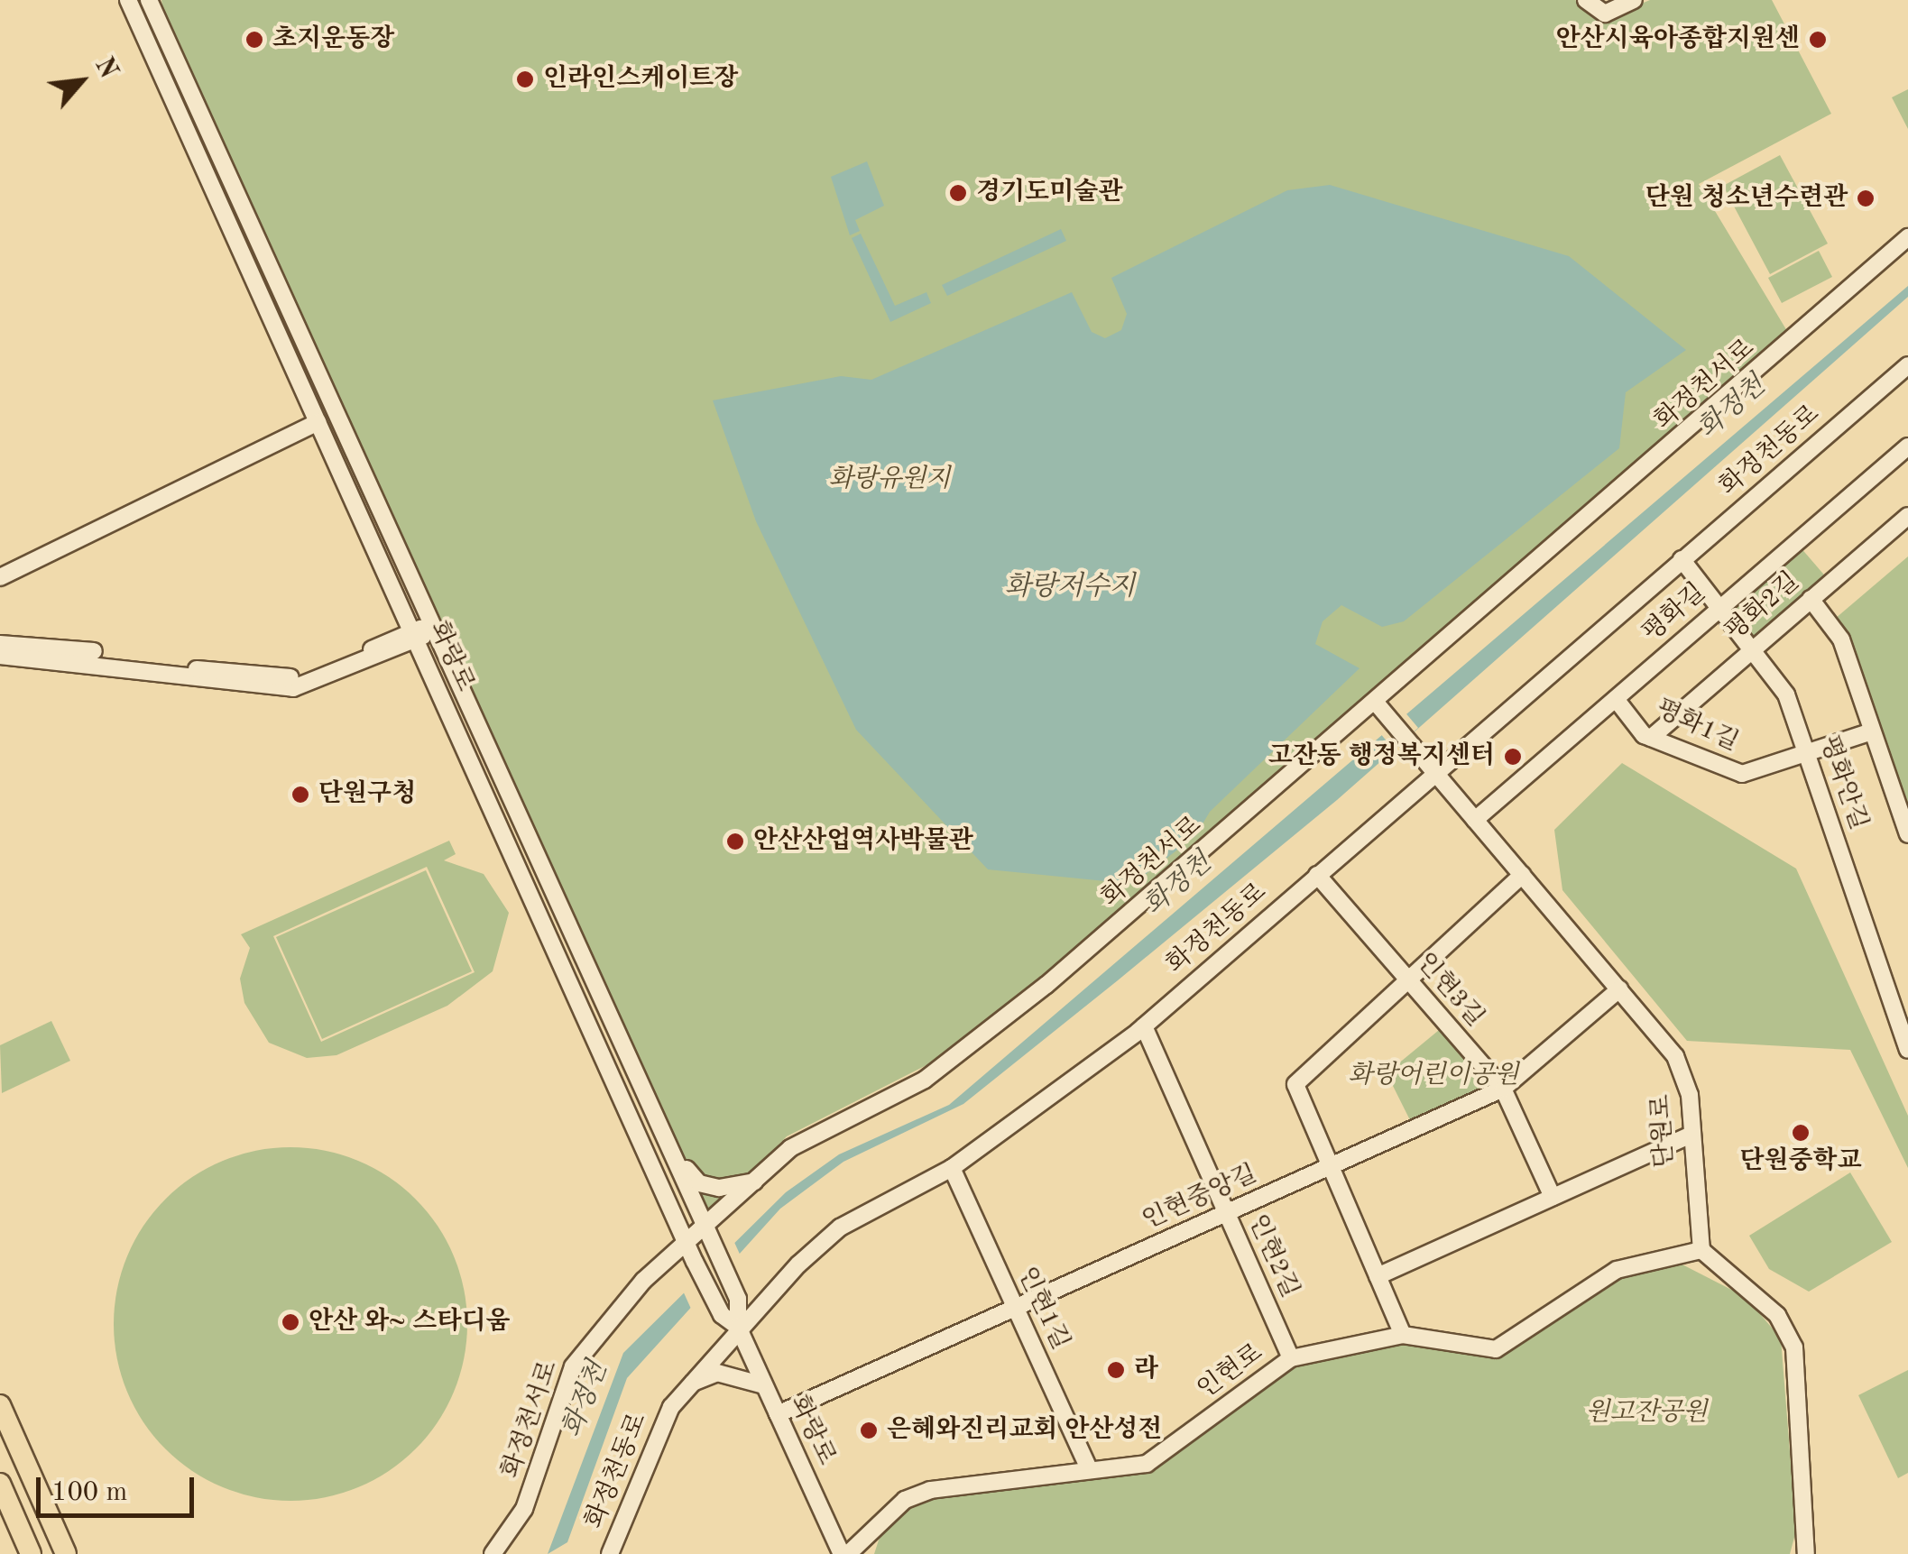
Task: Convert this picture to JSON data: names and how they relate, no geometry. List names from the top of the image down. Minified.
{"streets":{"street":["화정천서로","화정천동로","평화2길","평화길","화랑로","평화1길","평화안길","인현3길","단원로","인현중앙길","인현2길","인현1길","인현로"]},"crossings":[["화정천서로","화랑로"],["화정천서로","단원로"],["화정천동로","화랑로"],["화정천동로","평화안길"],["화정천동로","인현3길"],["화정천동로","단원로"],["화정천동로","인현2길"],["화정천동로","인현1길"],["평화2길","평화1길"],["평화2길","평화안길"],["평화길","평화1길"],["평화길","평화안길"],["평화길","단원로"],["화랑로","인현중앙길"],["화랑로","인현로"],["평화1길","평화안길"],["인현3길","인현중앙길"],["단원로","인현중앙길"],["단원로","인현로"],["인현중앙길","인현2길"],["인현중앙길","인현1길"],["인현2길","인현로"],["인현1길","인현로"]],"water":["화정천","화랑저수지"],"parks":["화랑유원지","화랑어린이공원","원고잔공원"],"places":["초지운동장","안산시육아종합지원센","인라인스케이트장","경기도미술관","단원 청소년수련관","고잔동 행정복지센터","단원구청","안산산업역사박물관","단원중학교","안산 와~ 스타디움","라","은혜와진리교회 안산성전"],"scale_bar":"100 m","north":"top right"}
